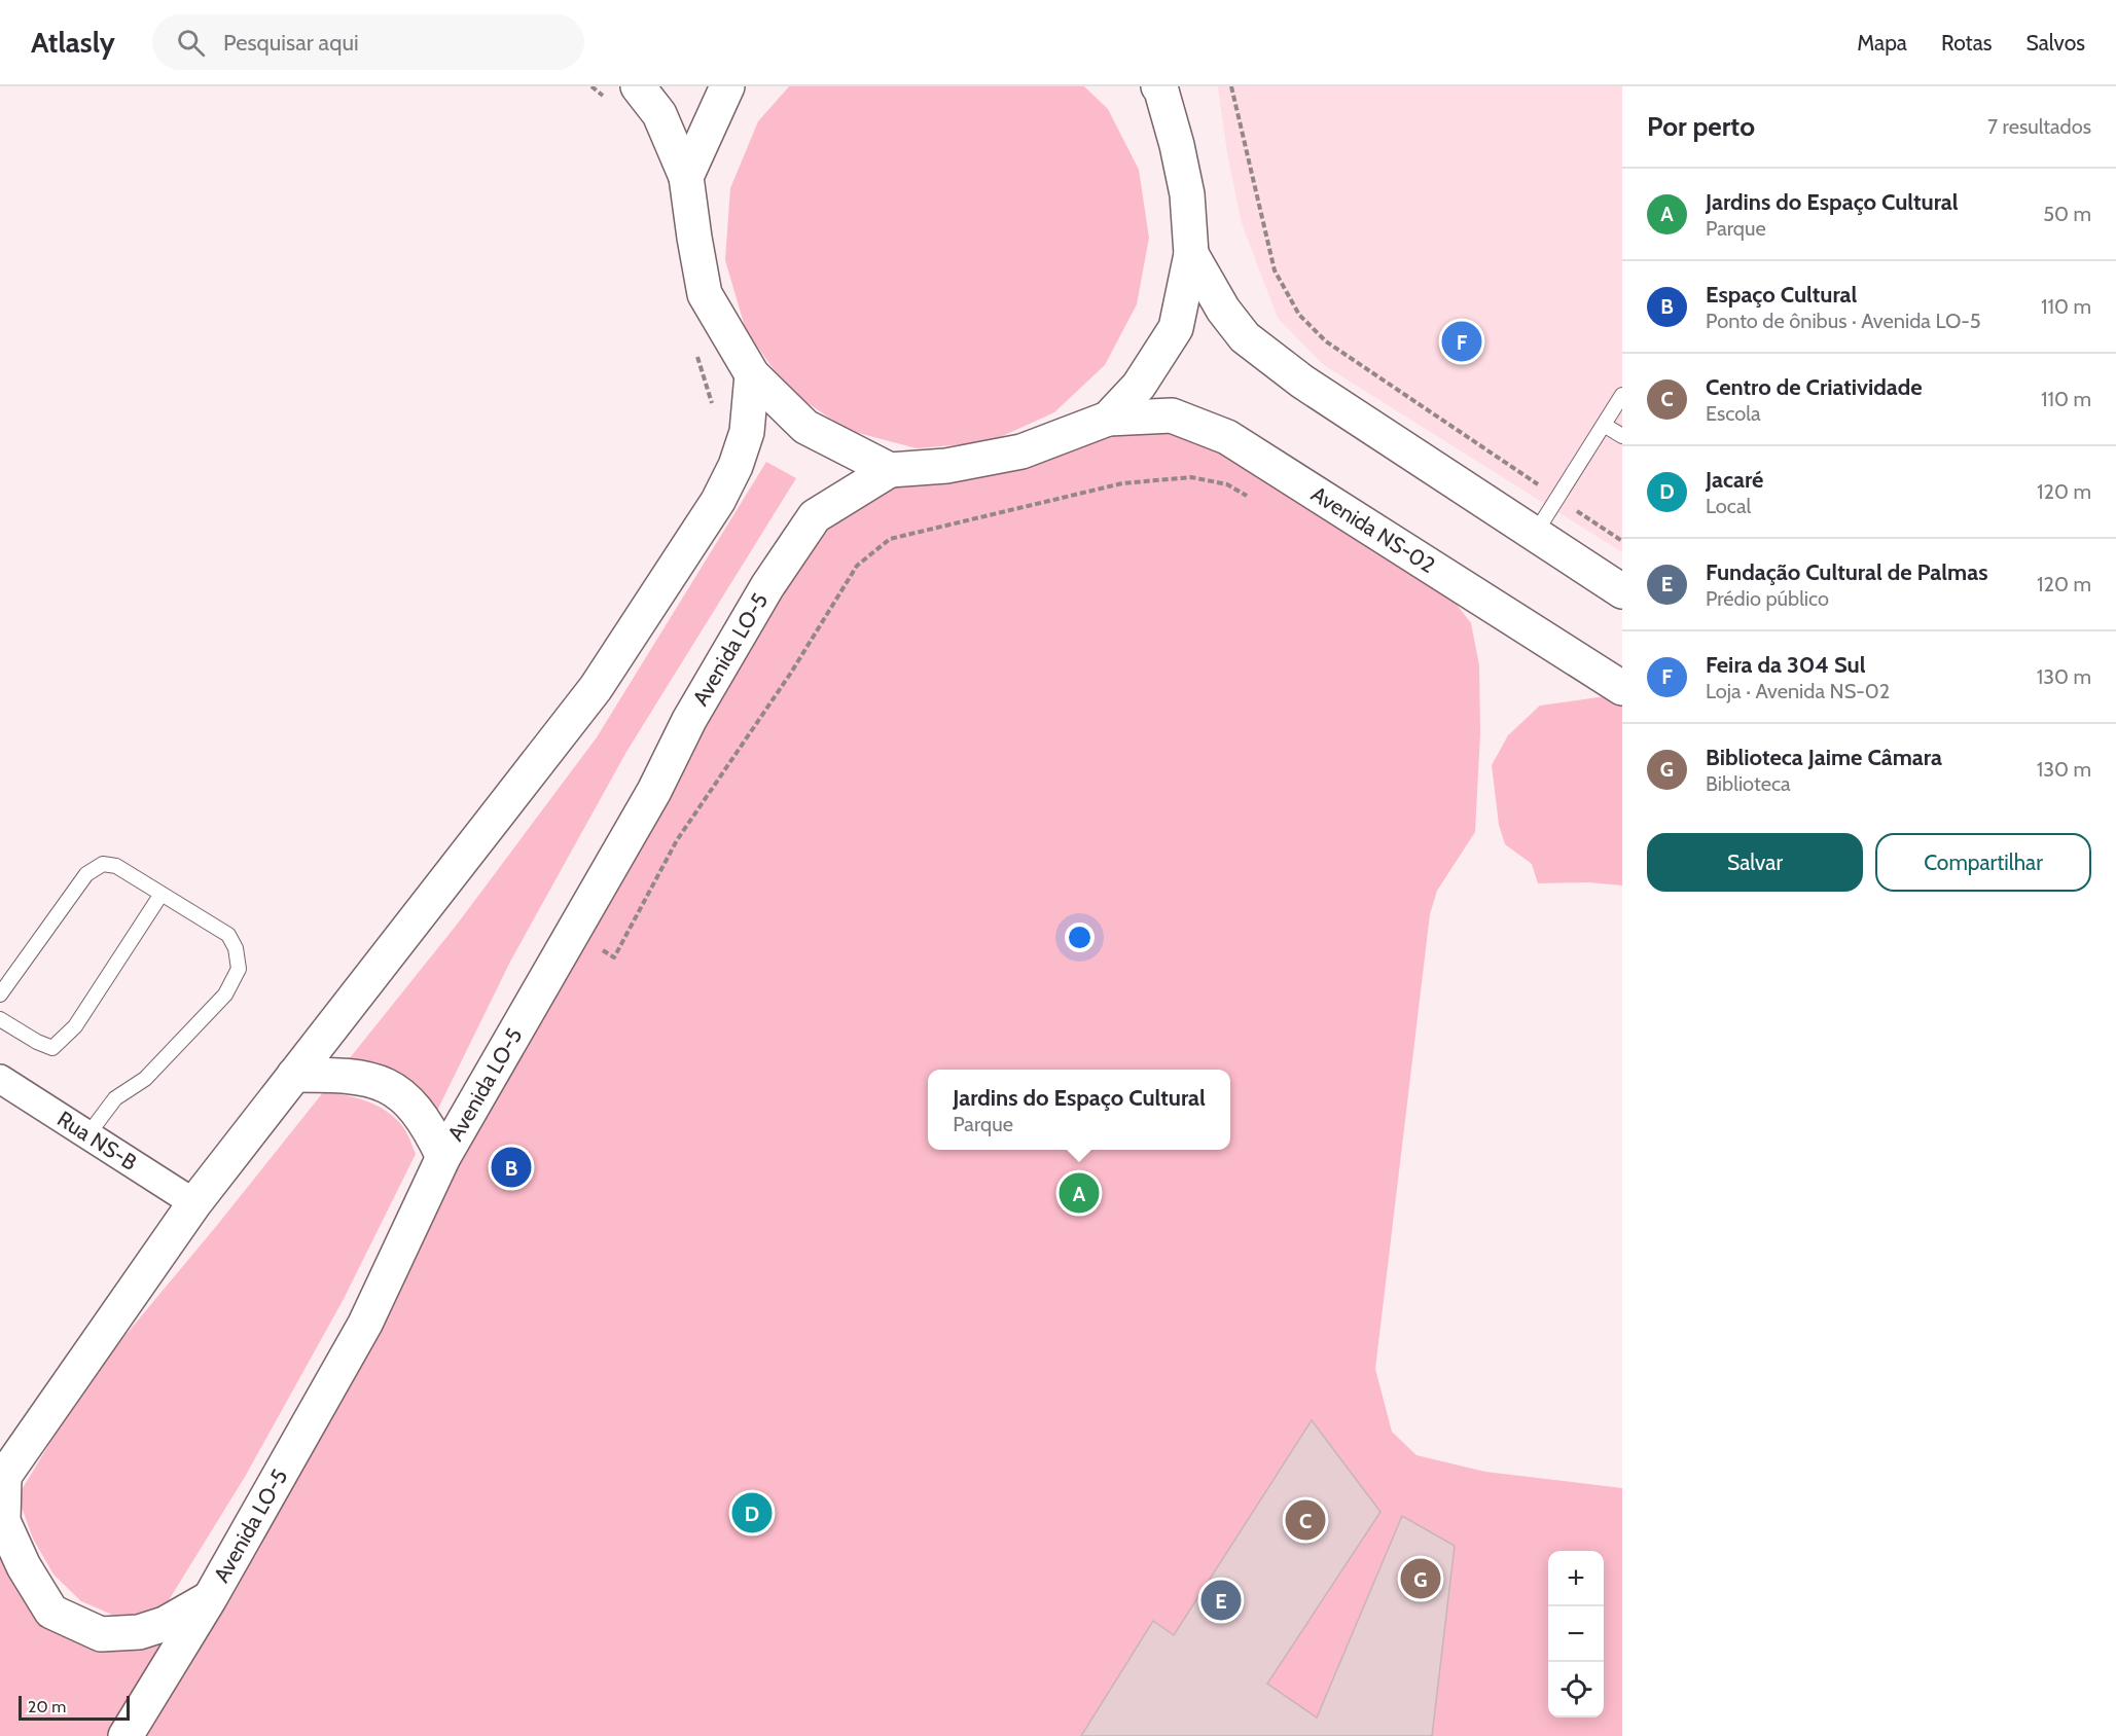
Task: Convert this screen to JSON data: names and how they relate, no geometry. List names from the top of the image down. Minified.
{"streets":{"main road":["Avenida NS-02","Avenida LO-5"],"street":["Rua NS-B"]},"scale_bar":"20 m","page":{"header":"Atlasly","search":"Pesquisar aqui","nav":["Mapa","Rotas","Salvos"],"heading":["Por perto","7 resultados"],"list":[{"mark":"A","name":"Jardins do Espaço Cultural","note":"Parque","value":"50 m"},{"mark":"B","name":"Espaço Cultural","note":"Ponto de ônibus · Avenida LO-5","value":"110 m"},{"mark":"C","name":"Centro de Criatividade","note":"Escola","value":"110 m"},{"mark":"D","name":"Jacaré","note":"Local","value":"120 m"},{"mark":"E","name":"Fundação Cultural de Palmas","note":"Prédio público","value":"120 m"},{"mark":"F","name":"Feira da 304 Sul","note":"Loja · Avenida NS-02","value":"130 m"},{"mark":"G","name":"Biblioteca Jaime Câmara","note":"Biblioteca","value":"130 m"}],"pins":["F","B","A","D","C","G","E"],"buttons":["Salvar","Compartilhar"],"popup":["Jardins do Espaço Cultural","Parque"],"map_buttons":["+","−"],"scale":"20 m"}}
